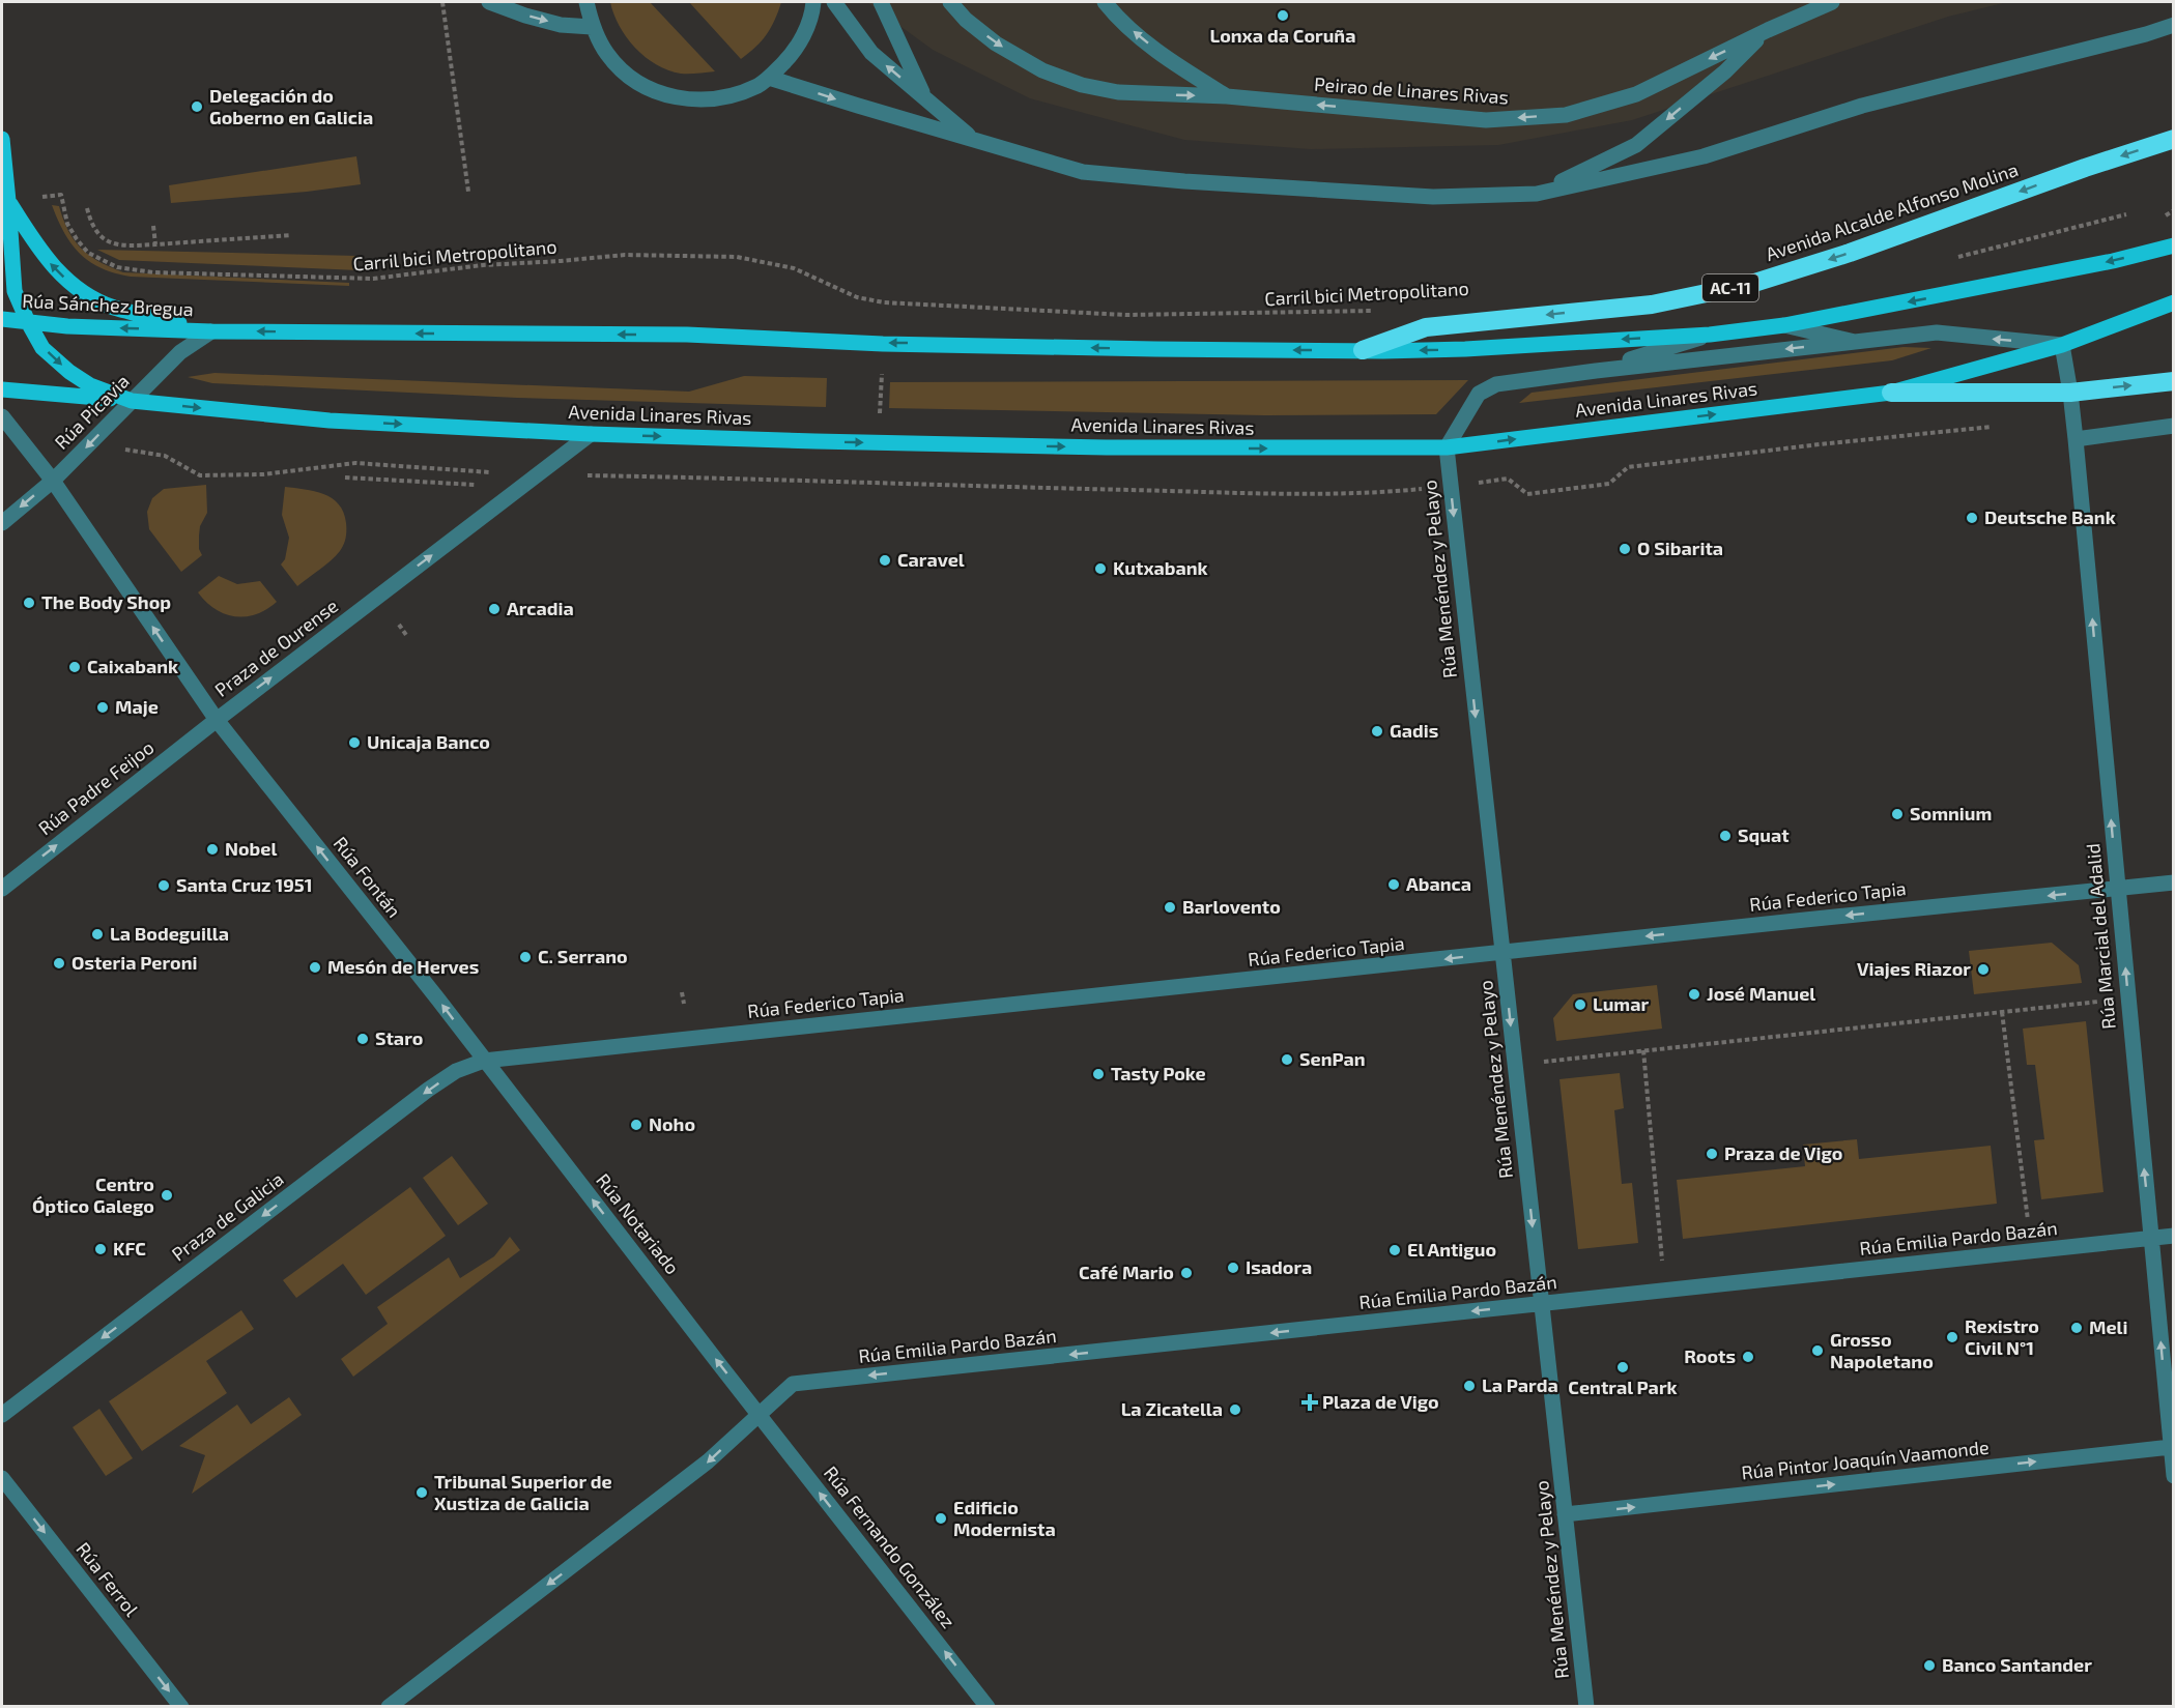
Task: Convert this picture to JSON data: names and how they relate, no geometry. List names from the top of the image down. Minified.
{"streets":{"highway":["Avenida Alcalde Alfonso Molina","AC-11"],"main road":["Rúa Sánchez Bregua","Avenida Linares Rivas"],"street":["Peirao de Linares Rivas","Rúa Picavia","Rúa Menéndez y Pelayo","Praza de Ourense","Rúa Padre Feijoo","Rúa Fontán","Rúa Federico Tapia","Rúa Marcial del Adalid","Praza de Galicia","Rúa Notariado","Rúa Emilia Pardo Bazán","Rúa Pintor Joaquín Vaamonde","Rúa Fernando González","Rúa Ferrol"],"path":["Carril bici Metropolitano"]},"crossings":[["Avenida Alcalde Alfonso Molina","Avenida Linares Rivas"],["Rúa Sánchez Bregua","Avenida Linares Rivas"],["Rúa Sánchez Bregua","Rúa Picavia"],["Avenida Linares Rivas","Rúa Picavia"],["Avenida Linares Rivas","Rúa Menéndez y Pelayo"],["Avenida Linares Rivas","Praza de Ourense"],["Rúa Picavia","Praza de Ourense"],["Rúa Menéndez y Pelayo","Rúa Federico Tapia"],["Rúa Menéndez y Pelayo","Rúa Emilia Pardo Bazán"],["Rúa Menéndez y Pelayo","Rúa Pintor Joaquín Vaamonde"],["Praza de Ourense","Rúa Padre Feijoo"],["Praza de Ourense","Rúa Fontán"],["Rúa Padre Feijoo","Rúa Fontán"],["Rúa Fontán","Rúa Federico Tapia"],["Rúa Fontán","Praza de Galicia"],["Rúa Fontán","Rúa Notariado"],["Rúa Federico Tapia","Rúa Marcial del Adalid"],["Rúa Federico Tapia","Praza de Galicia"],["Rúa Federico Tapia","Rúa Notariado"],["Rúa Marcial del Adalid","Rúa Emilia Pardo Bazán"],["Rúa Marcial del Adalid","Rúa Pintor Joaquín Vaamonde"],["Praza de Galicia","Rúa Notariado"],["Rúa Notariado","Rúa Emilia Pardo Bazán"],["Rúa Notariado","Rúa Fernando González"],["Rúa Emilia Pardo Bazán","Rúa Fernando González"]],"one_way":["Avenida Alcalde Alfonso Molina","Rúa Picavia","Rúa Menéndez y Pelayo","Rúa Padre Feijoo","Rúa Fontán","Rúa Federico Tapia","Rúa Marcial del Adalid","Praza de Galicia","Rúa Notariado","Rúa Emilia Pardo Bazán","Rúa Pintor Joaquín Vaamonde","Rúa Fernando González","Rúa Ferrol"],"places":{"other":["Lonxa da Coruña","Delegación do Goberno en Galicia","Deutsche Bank","O Sibarita","Caravel","Kutxabank","The Body Shop","Arcadia","Caixabank","Maje","Gadis","Unicaja Banco","Somnium","Squat","Nobel","Abanca","Santa Cruz 1951","Barlovento","La Bodeguilla","C. Serrano","Osteria Peroni","Mesón de Herves","Viajes Riazor","José Manuel","Lumar","Staro","SenPan","Tasty Poke","Noho","Praza de Vigo","Centro Óptico Galego","KFC","El Antiguo","Isadora","Café Mario","Meli","Rexistro Civil N°1","Grosso Napoletano","Roots","Central Park","La Parda","La Zicatella","Tribunal Superior de Xustiza de Galicia","Edificio Modernista","Banco Santander"],"health":["Plaza de Vigo"]}}
